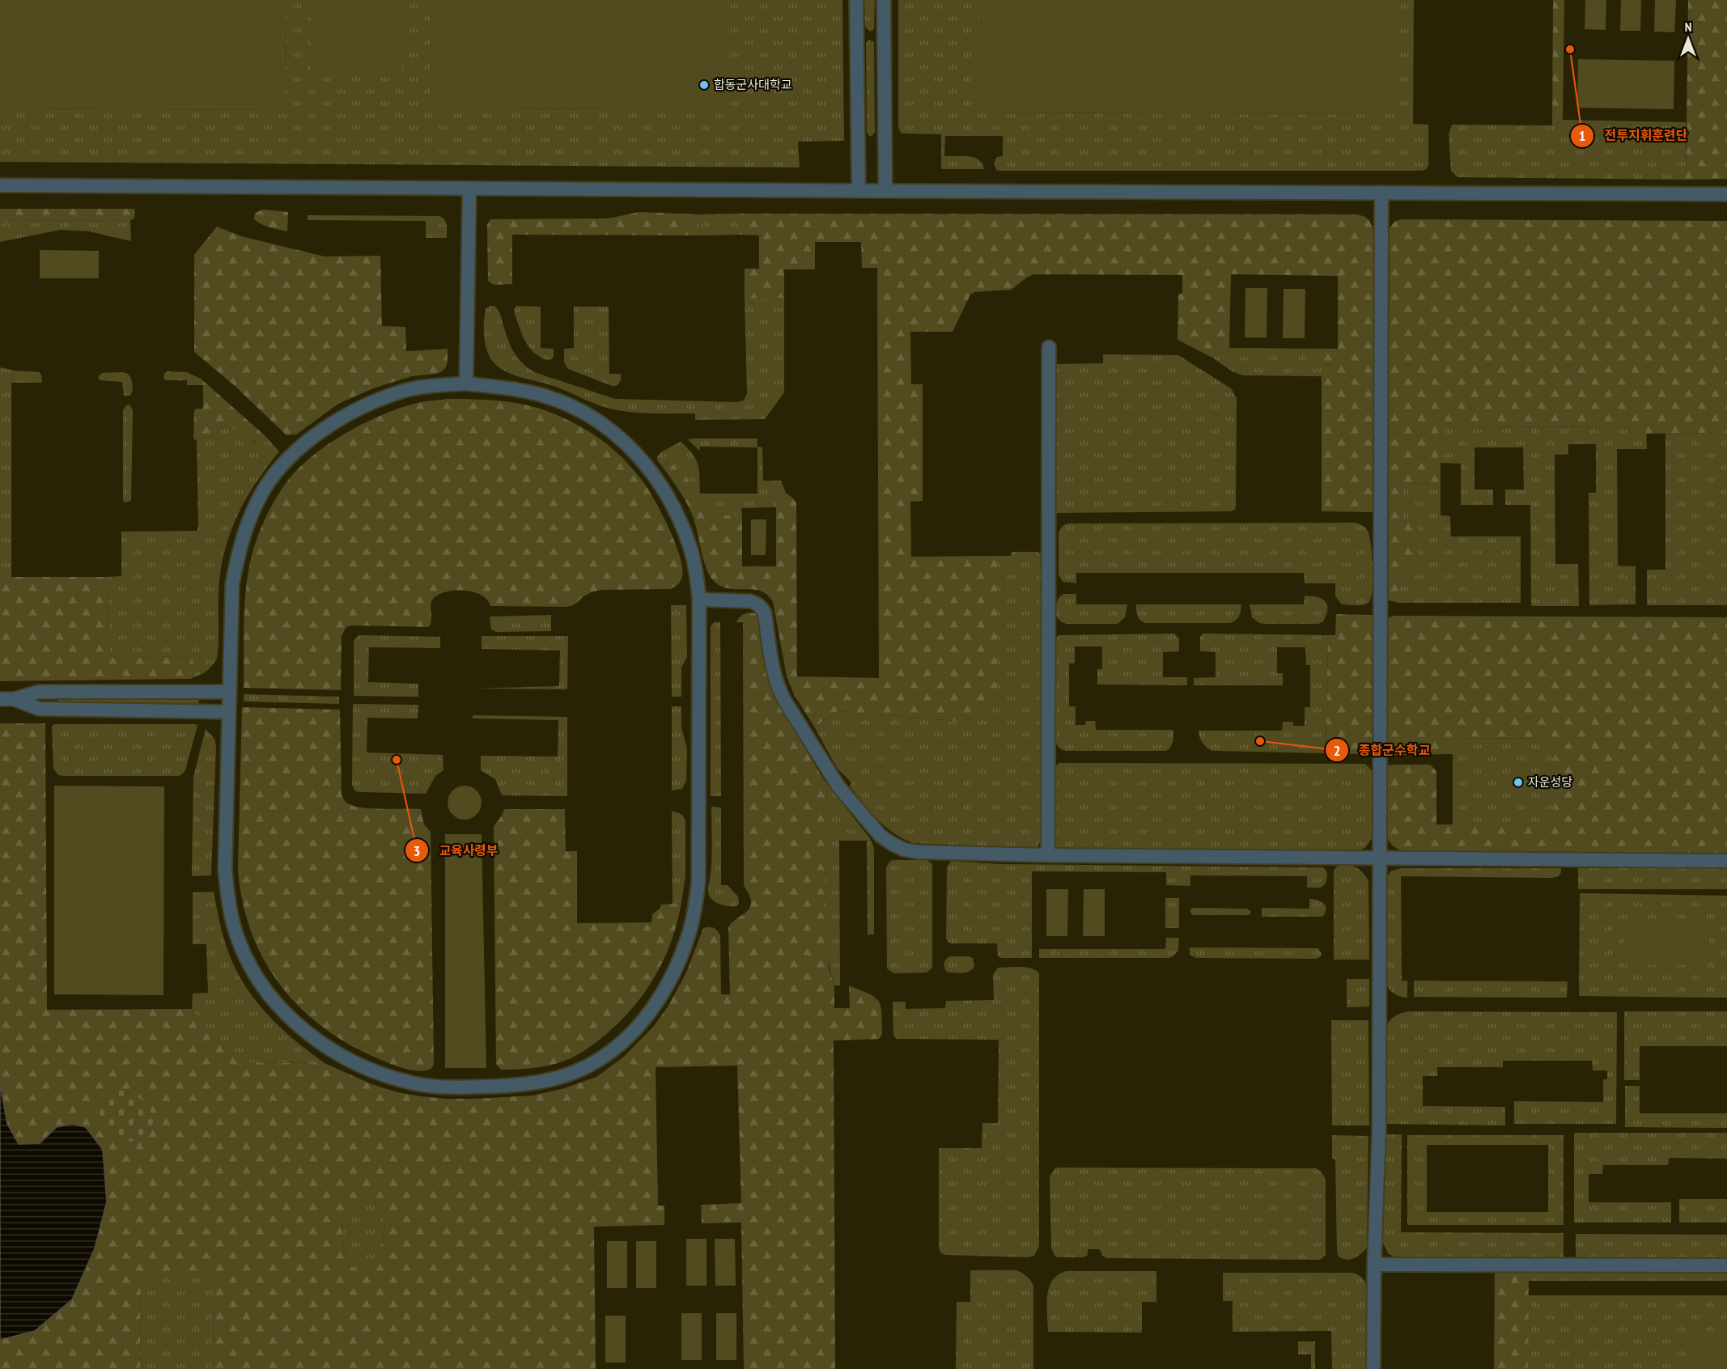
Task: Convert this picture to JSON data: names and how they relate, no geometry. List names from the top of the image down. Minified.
{"places":["전투지휘훈련단","합동군사대학교","종합군수학교","교육사령부","자운성당"],"north":"top"}
